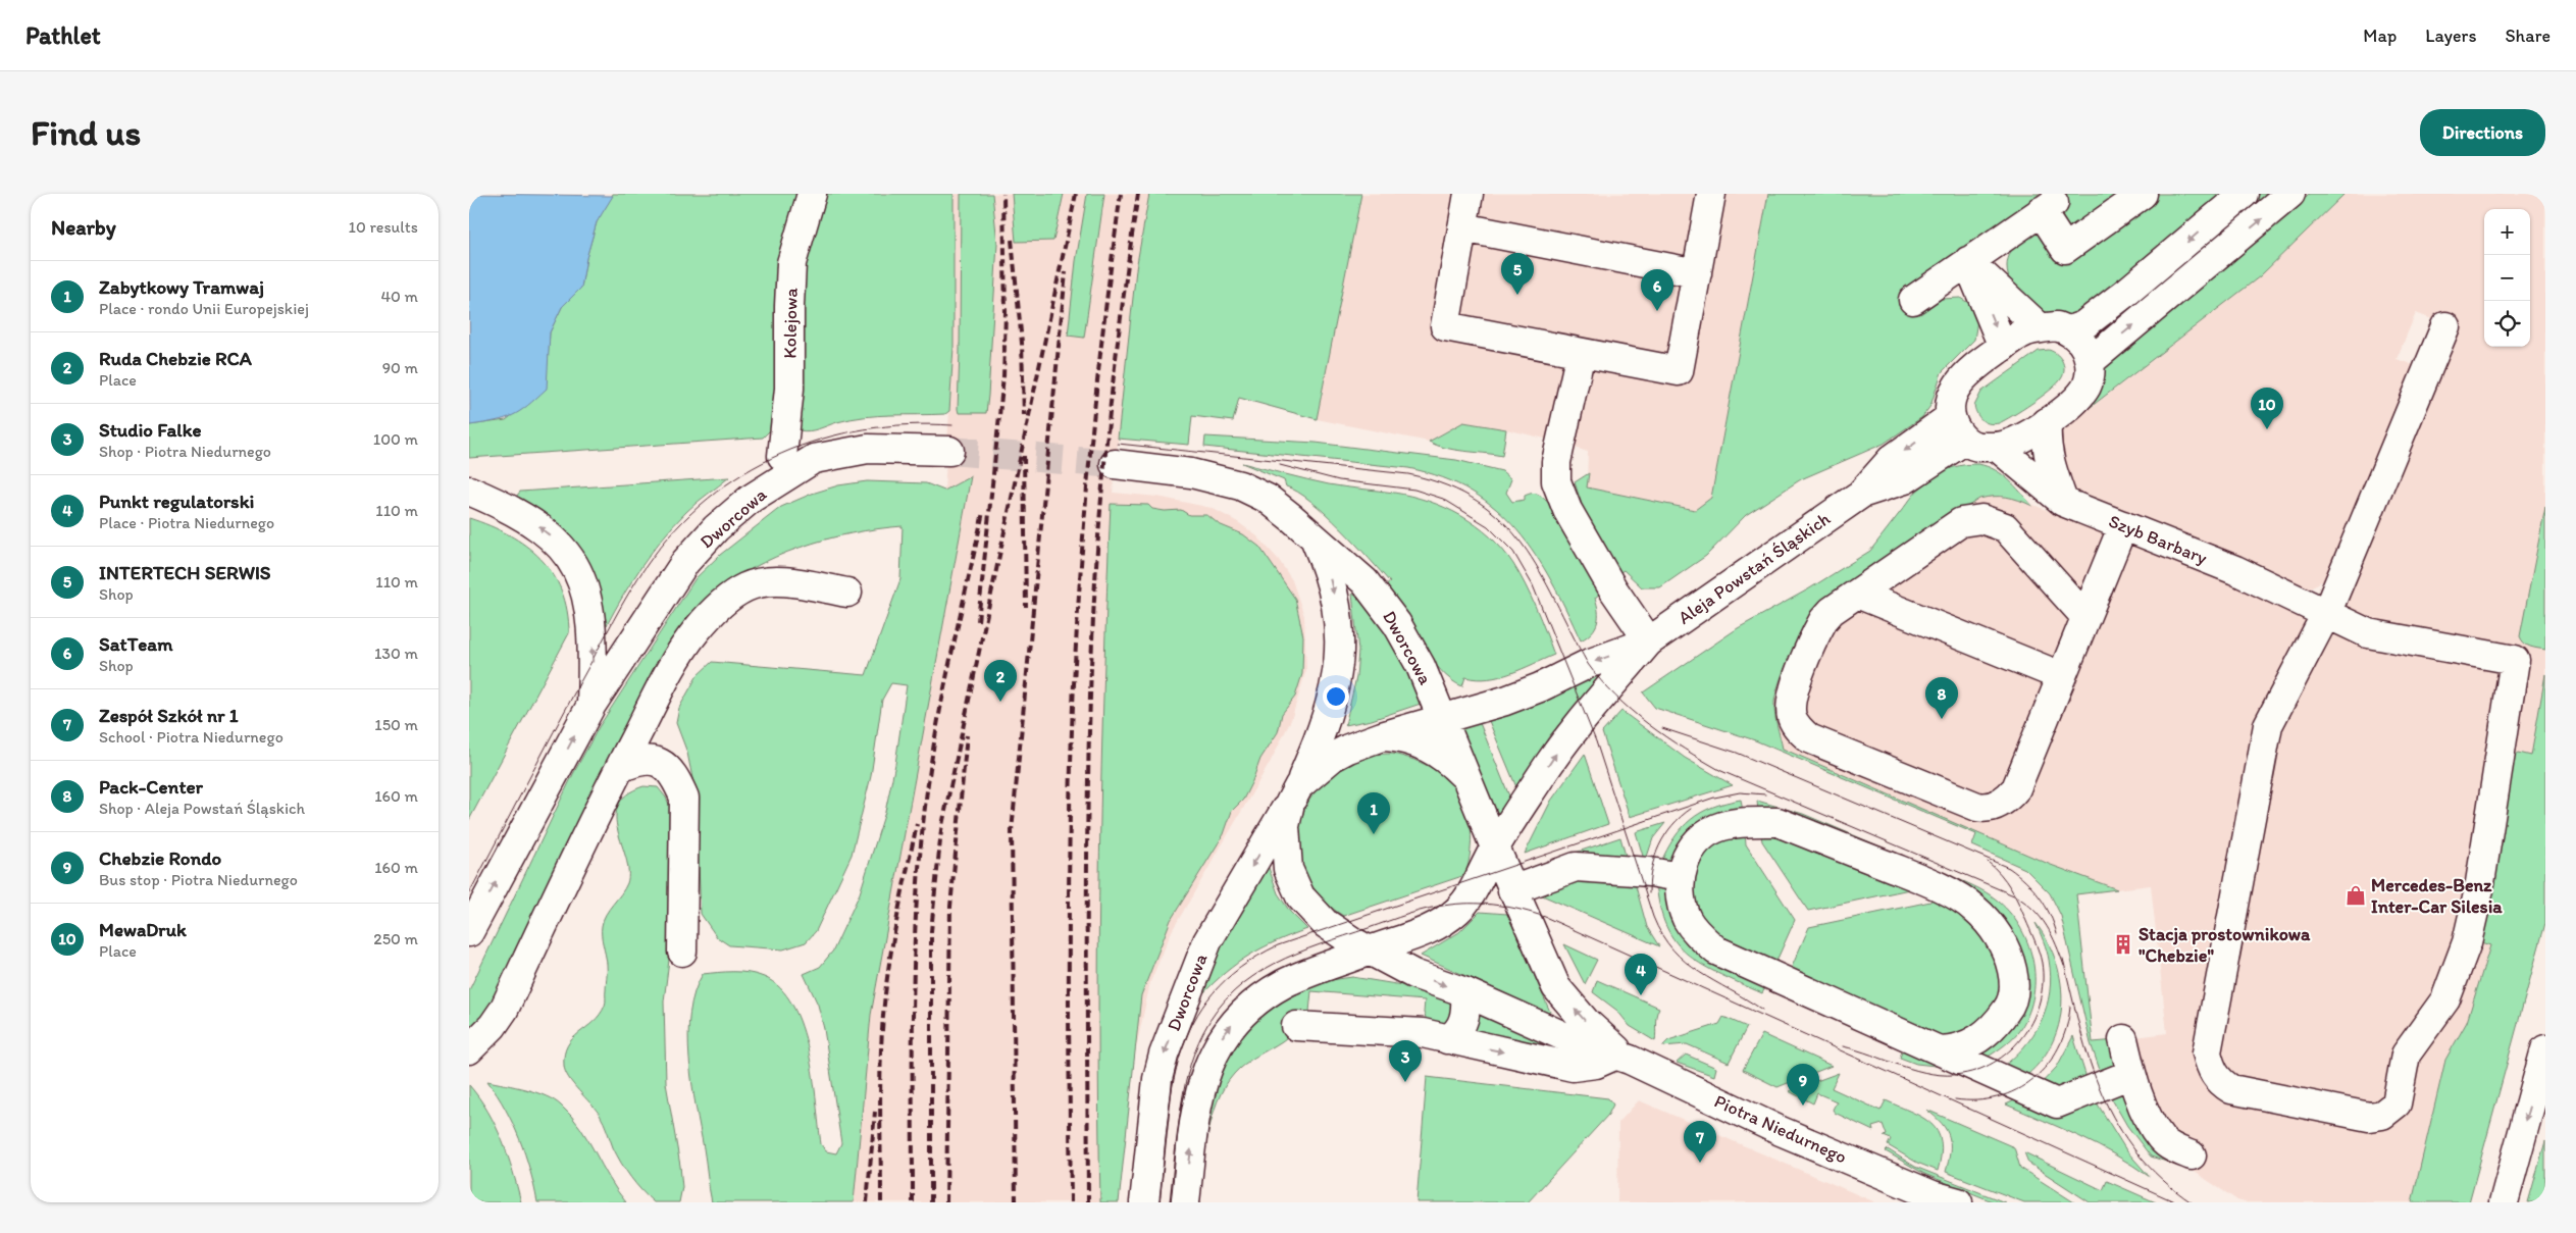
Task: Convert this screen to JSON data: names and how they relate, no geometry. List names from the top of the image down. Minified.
{"streets":{"main road":["Kolejowa","Dworcowa","Szyb Barbary","Aleja Powstań Śląskich","Piotra Niedurnego"]},"crossings":[["Dworcowa","Aleja Powstań Śląskich"],["Dworcowa","Piotra Niedurnego"],["Szyb Barbary","Aleja Powstań Śląskich"],["Aleja Powstań Śląskich","Piotra Niedurnego"]],"places":{"shop":["Mercedes-Benz Inter-Car Silesia"],"building":["Stacja prostownikowa \"Chebzie\""]},"page":{"header":"Pathlet","nav":["Map","Layers","Share"],"buttons":"Directions","title":"Find us","heading":["Nearby","10 results"],"map_buttons":["+","−"],"pins":["5","6","10","2","8","1","4","3","9","7"],"list":[{"mark":"1","name":"Zabytkowy Tramwaj","note":"Place · rondo Unii Europejskiej","value":"40 m"},{"mark":"2","name":"Ruda Chebzie RCA","note":"Place","value":"90 m"},{"mark":"3","name":"Studio Falke","note":"Shop · Piotra Niedurnego","value":"100 m"},{"mark":"4","name":"Punkt regulatorski","note":"Place · Piotra Niedurnego","value":"110 m"},{"mark":"5","name":"INTERTECH SERWIS","note":"Shop","value":"110 m"},{"mark":"6","name":"SatTeam","note":"Shop","value":"130 m"},{"mark":"7","name":"Zespół Szkół nr 1","note":"School · Piotra Niedurnego","value":"150 m"},{"mark":"8","name":"Pack-Center","note":"Shop · Aleja Powstań Śląskich","value":"160 m"},{"mark":"9","name":"Chebzie Rondo","note":"Bus stop · Piotra Niedurnego","value":"160 m"},{"mark":"10","name":"MewaDruk","note":"Place","value":"250 m"}]}}
